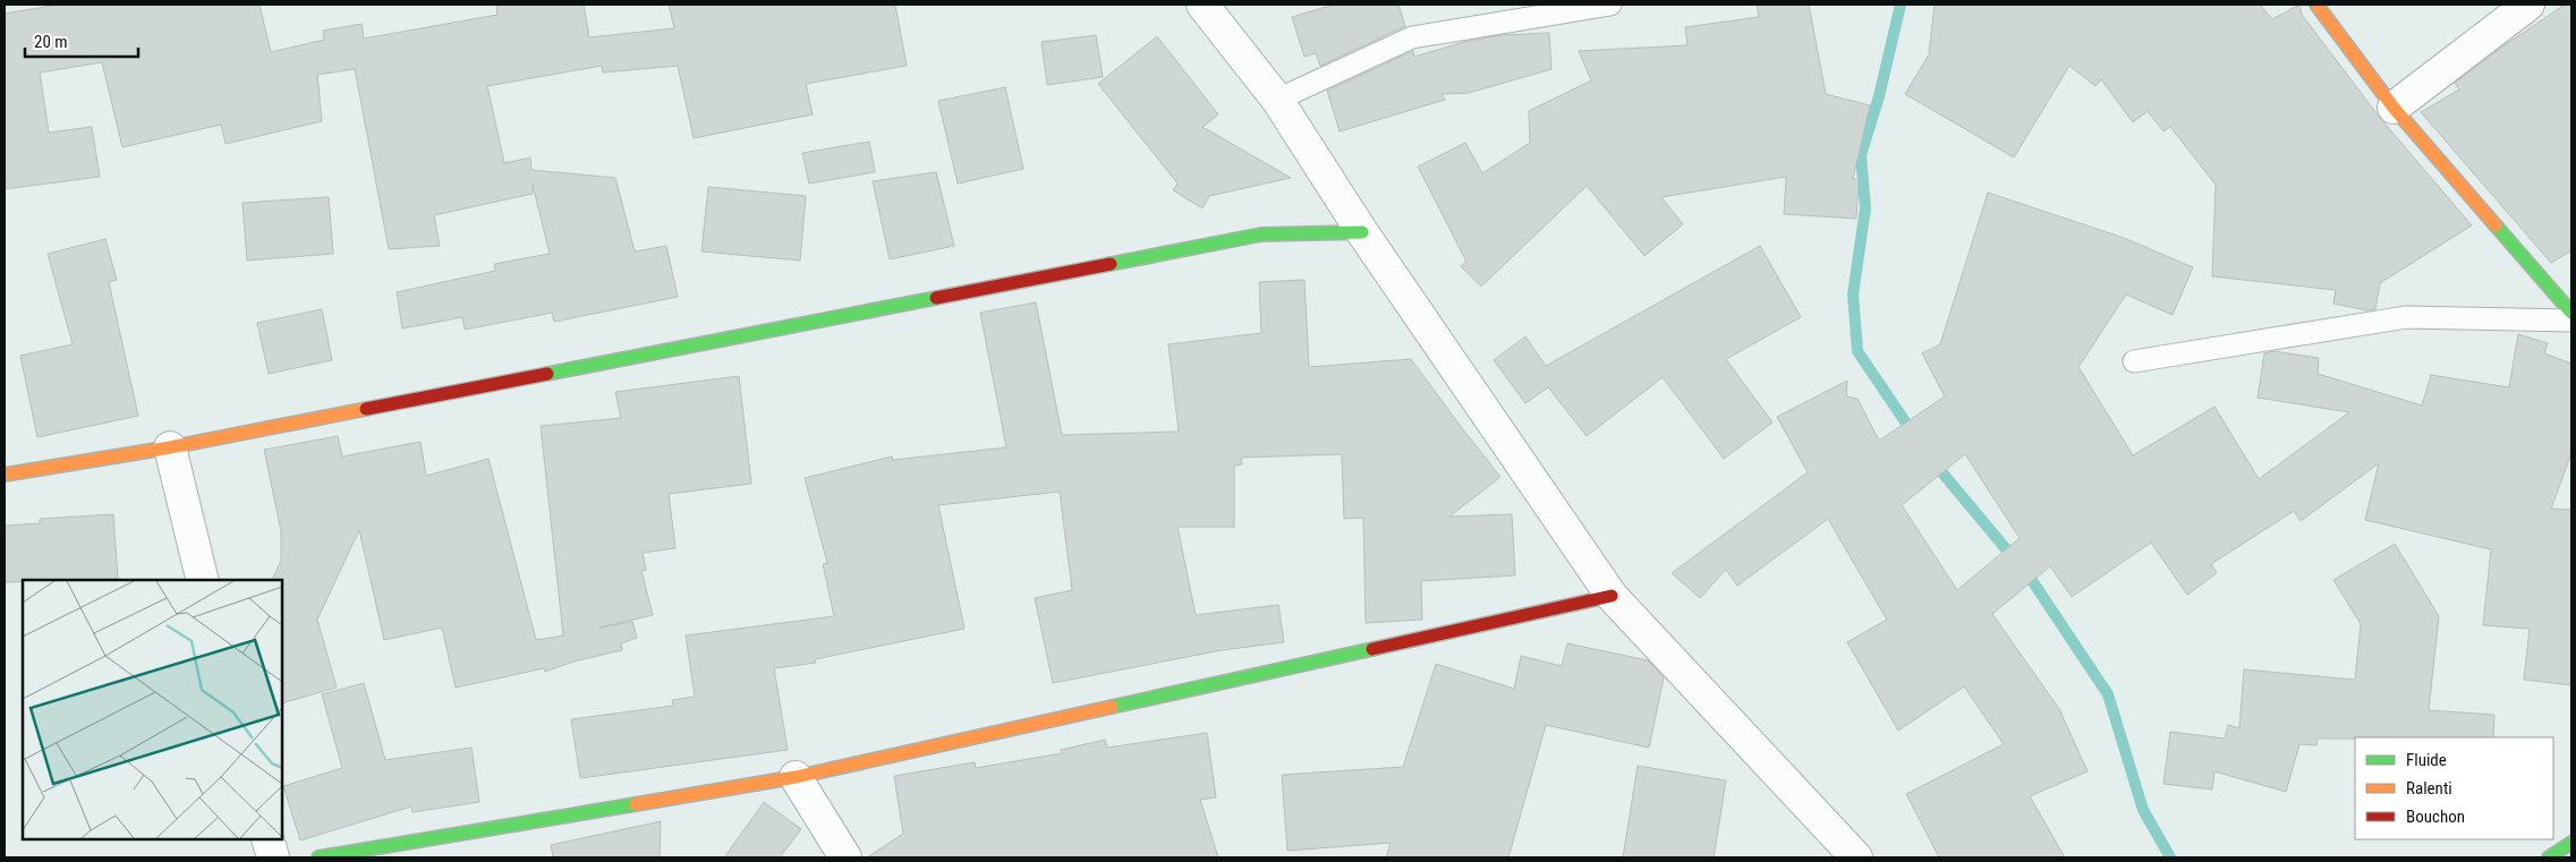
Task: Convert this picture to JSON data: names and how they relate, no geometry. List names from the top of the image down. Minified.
{"legend":["Fluide","Ralenti","Bouchon"],"scale_bar":"20 m"}
